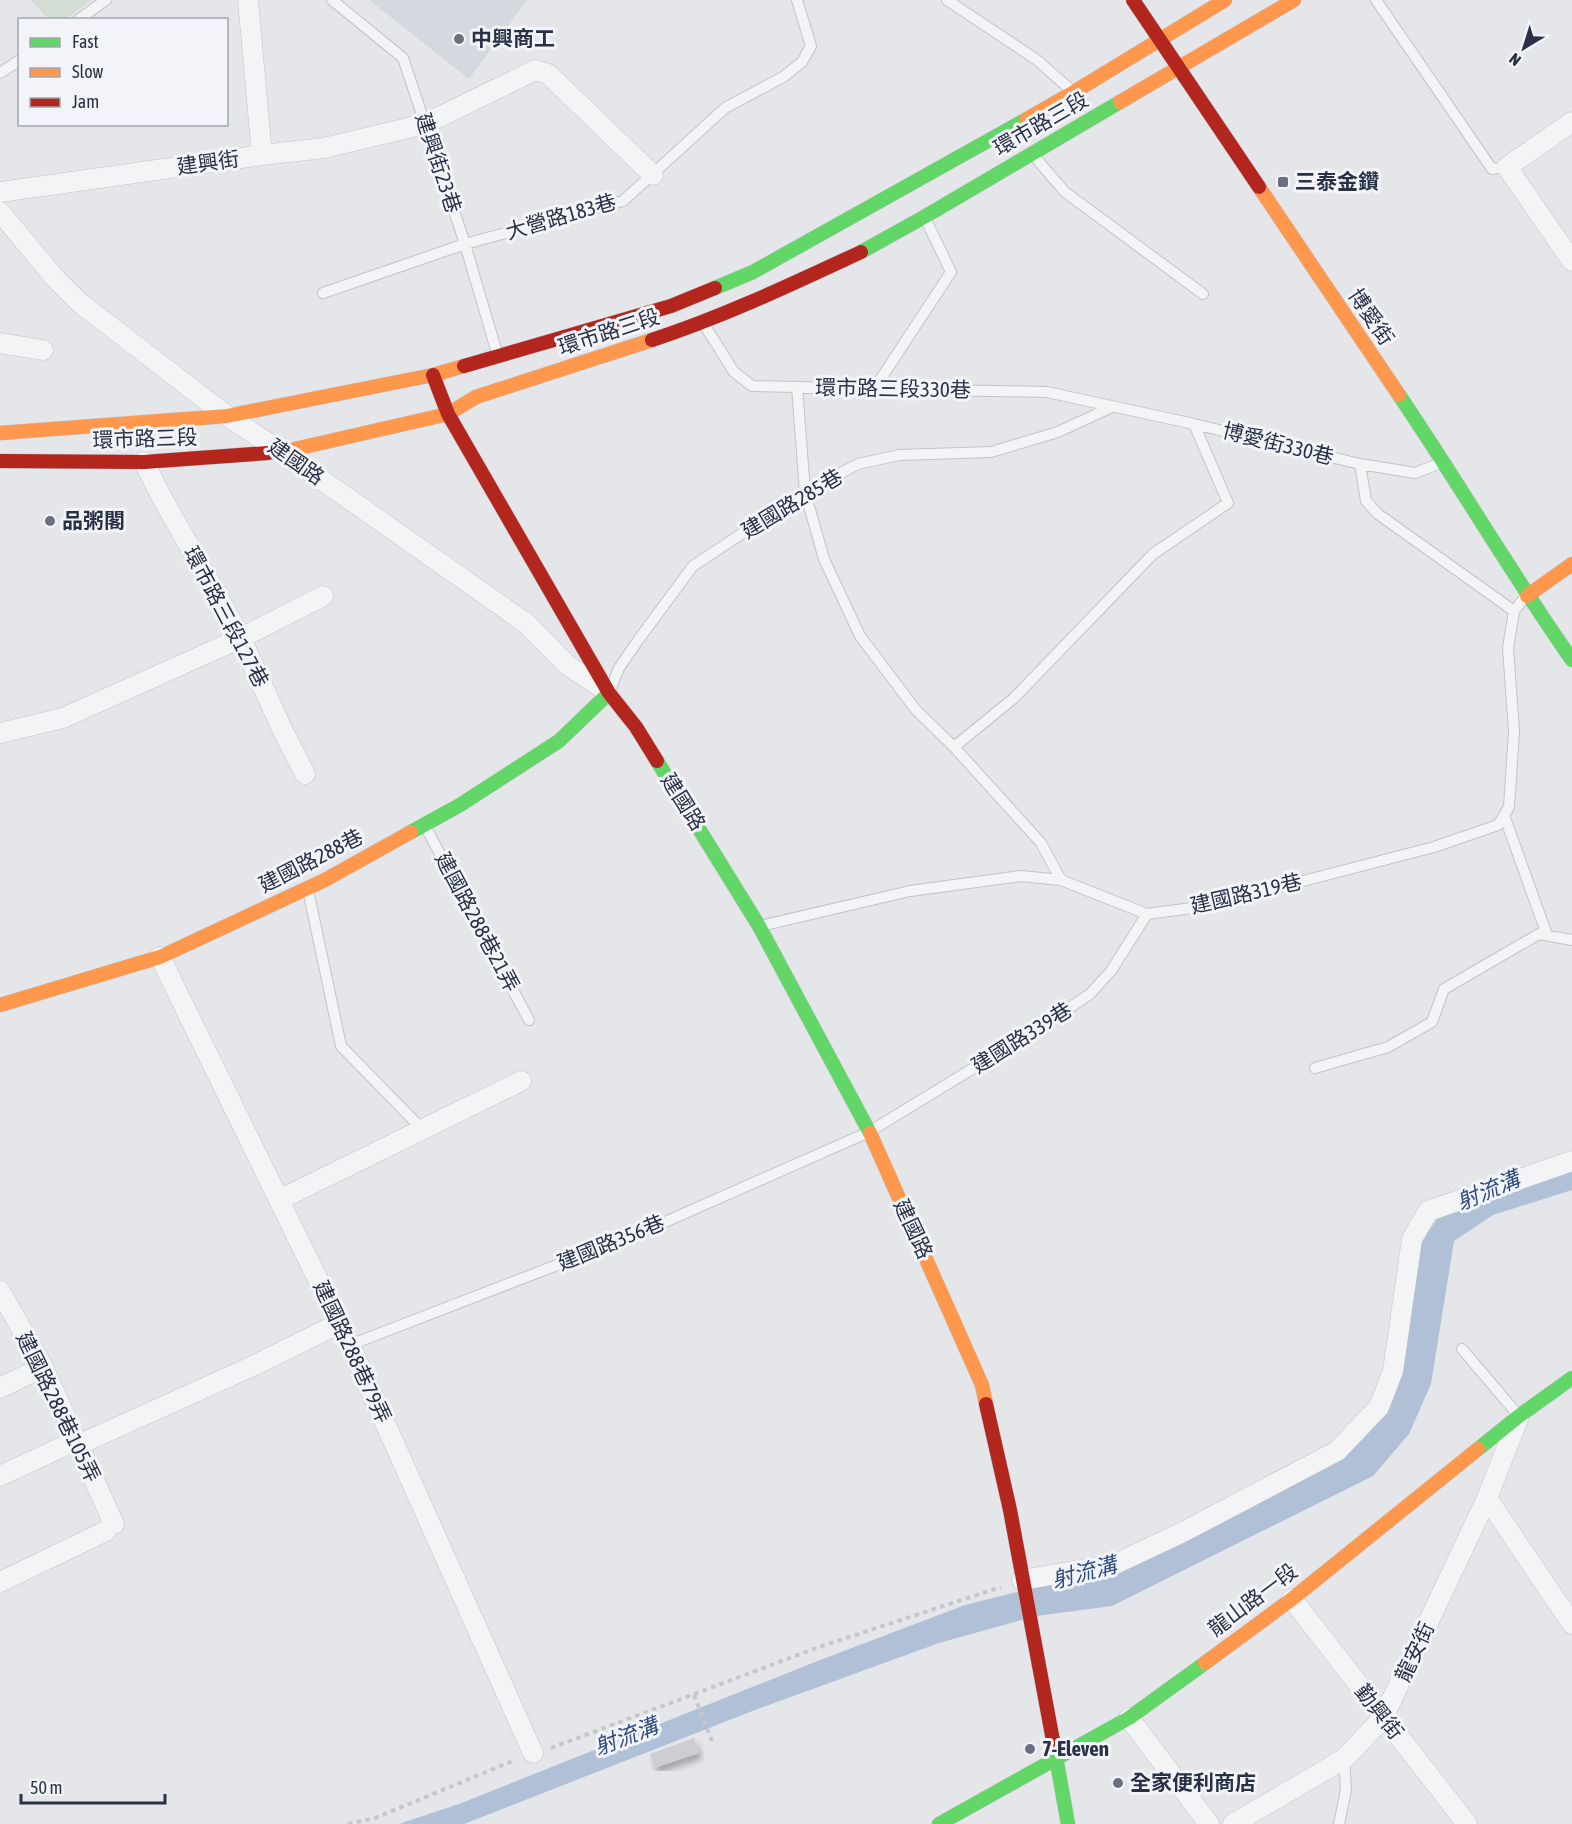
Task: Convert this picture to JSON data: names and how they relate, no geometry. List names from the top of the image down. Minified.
{"streets":{"street":["環市路三段","建興街","博愛街","建國路","環市路三段127巷","建國路288巷","建國路288巷79弄","建國路288巷105弄","龍山路一段","龍安街","勤興街"],"lane":["建興街23巷","大營路183巷","環市路三段330巷","博愛街330巷","建國路285巷","建國路319巷","建國路288巷21弄","建國路339巷","建國路356巷"]},"crossings":[["環市路三段","建興街23巷"],["環市路三段","博愛街"],["環市路三段","環市路三段330巷"],["環市路三段","建國路"],["環市路三段","環市路三段127巷"],["建興街23巷","大營路183巷"],["博愛街","博愛街330巷"],["環市路三段330巷","博愛街330巷"],["環市路三段330巷","建國路285巷"],["博愛街330巷","建國路285巷"],["建國路","建國路285巷"],["建國路","建國路288巷"],["建國路","建國路319巷"],["建國路","建國路339巷"],["建國路","建國路356巷"],["建國路","龍山路一段"],["建國路285巷","建國路288巷"],["建國路288巷","建國路288巷21弄"],["建國路288巷","建國路288巷79弄"],["建國路319巷","建國路339巷"],["建國路339巷","建國路356巷"],["建國路356巷","建國路288巷79弄"],["龍山路一段","龍安街"],["龍山路一段","勤興街"],["龍安街","勤興街"]],"water":["射流溝"],"places":{"other":["中興商工","品粥閣","7-Eleven","全家便利商店"],"transit":["三泰金鑽"]},"legend":["Fast","Slow","Jam"],"scale_bar":"50 m","north":"bottom left"}
